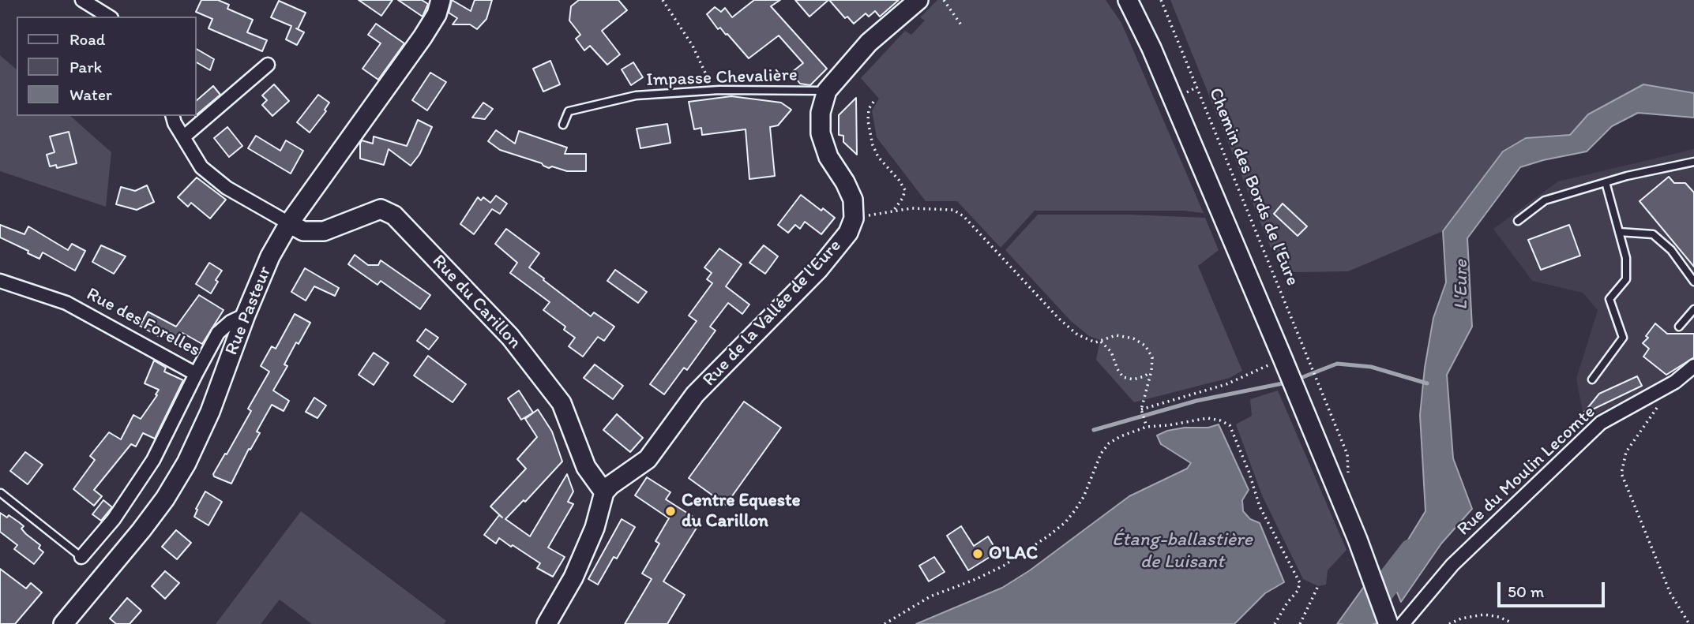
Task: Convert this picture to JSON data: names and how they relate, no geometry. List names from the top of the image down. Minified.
{"streets":{"street":["Rue du Carillon","Rue Pasteur","Rue de la Vallée de l'Eure","Rue des Forelles","Rue du Moulin Lecomte"],"lane":["Impasse Chevalière"],"path":["Chemin des Bords de l'Eure"]},"crossings":[["Rue du Carillon","Rue Pasteur"],["Rue du Carillon","Rue de la Vallée de l'Eure"],["Rue Pasteur","Rue des Forelles"]],"water":["L'Eure","Étang-ballastière de Luisant"],"places":["Centre Equeste du Carillon","O'LAC"],"legend":["Road","Park","Water"],"scale_bar":"50 m"}
